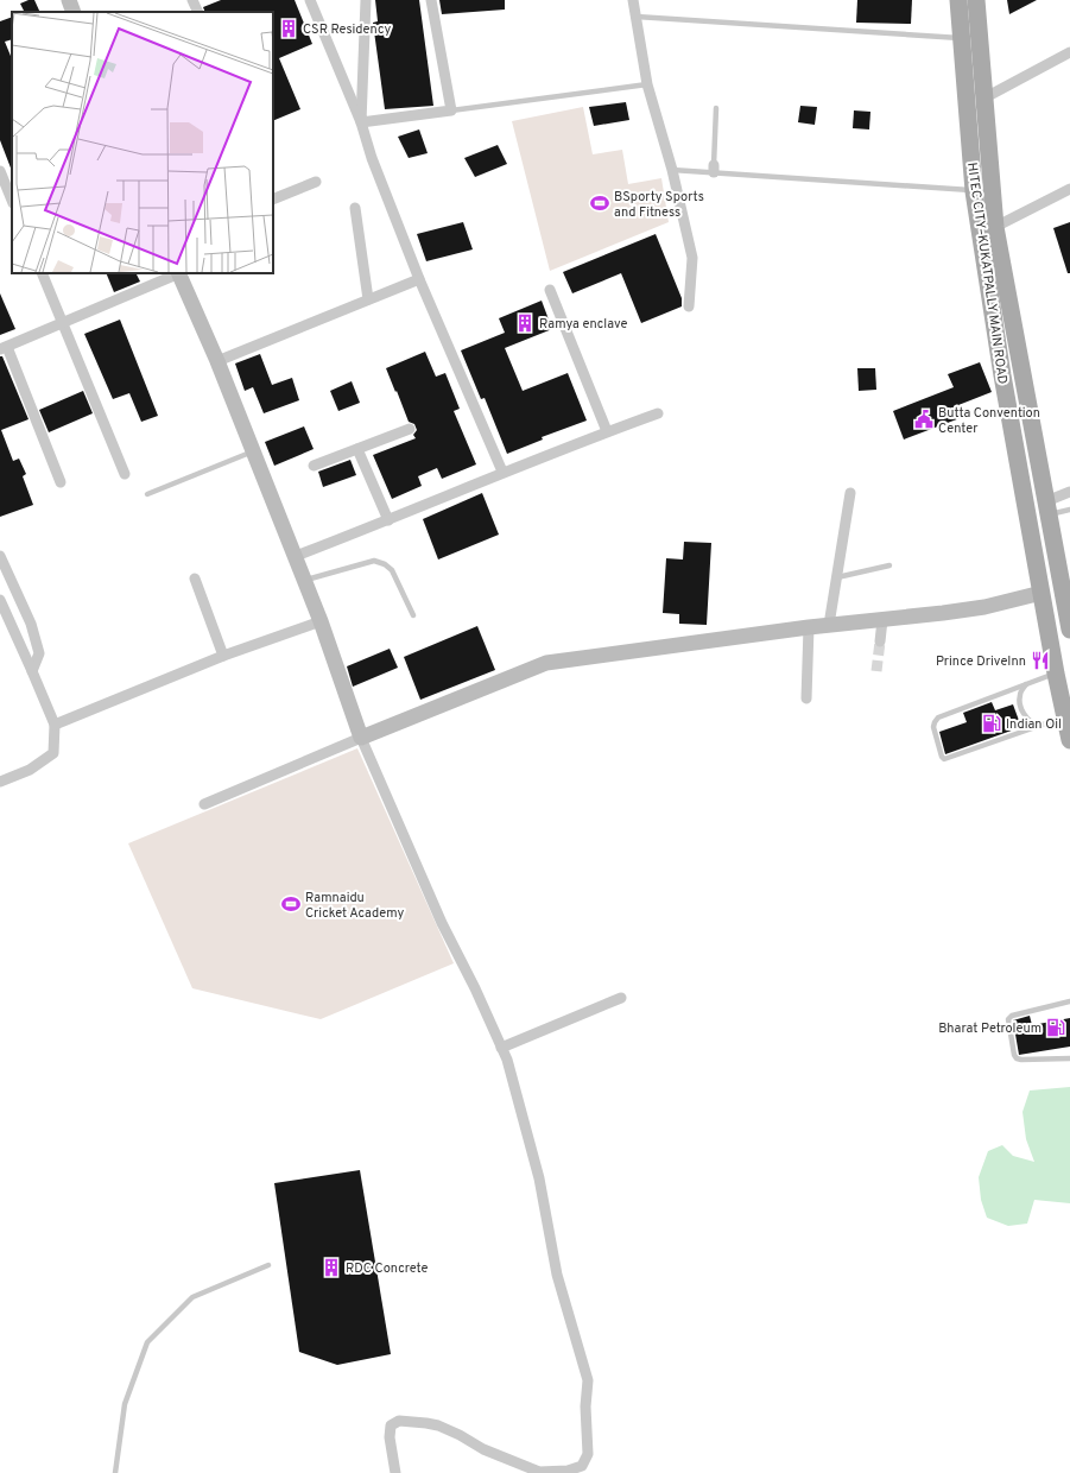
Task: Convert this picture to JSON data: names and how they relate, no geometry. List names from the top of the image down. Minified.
{"streets":{"main road":["HITEC CITY–KUKATPALLY MAIN ROAD"]},"places":{"building":["CSR Residency","Ramya enclave","RDC Concrete"],"sports":["BSporty Sports and Fitness","Ramnaidu Cricket Academy"],"public building":["Butta Convention Center"],"restaurant":["Prince DriveInn"],"fuel station":["Indian Oil","Bharat Petroleum"]}}
